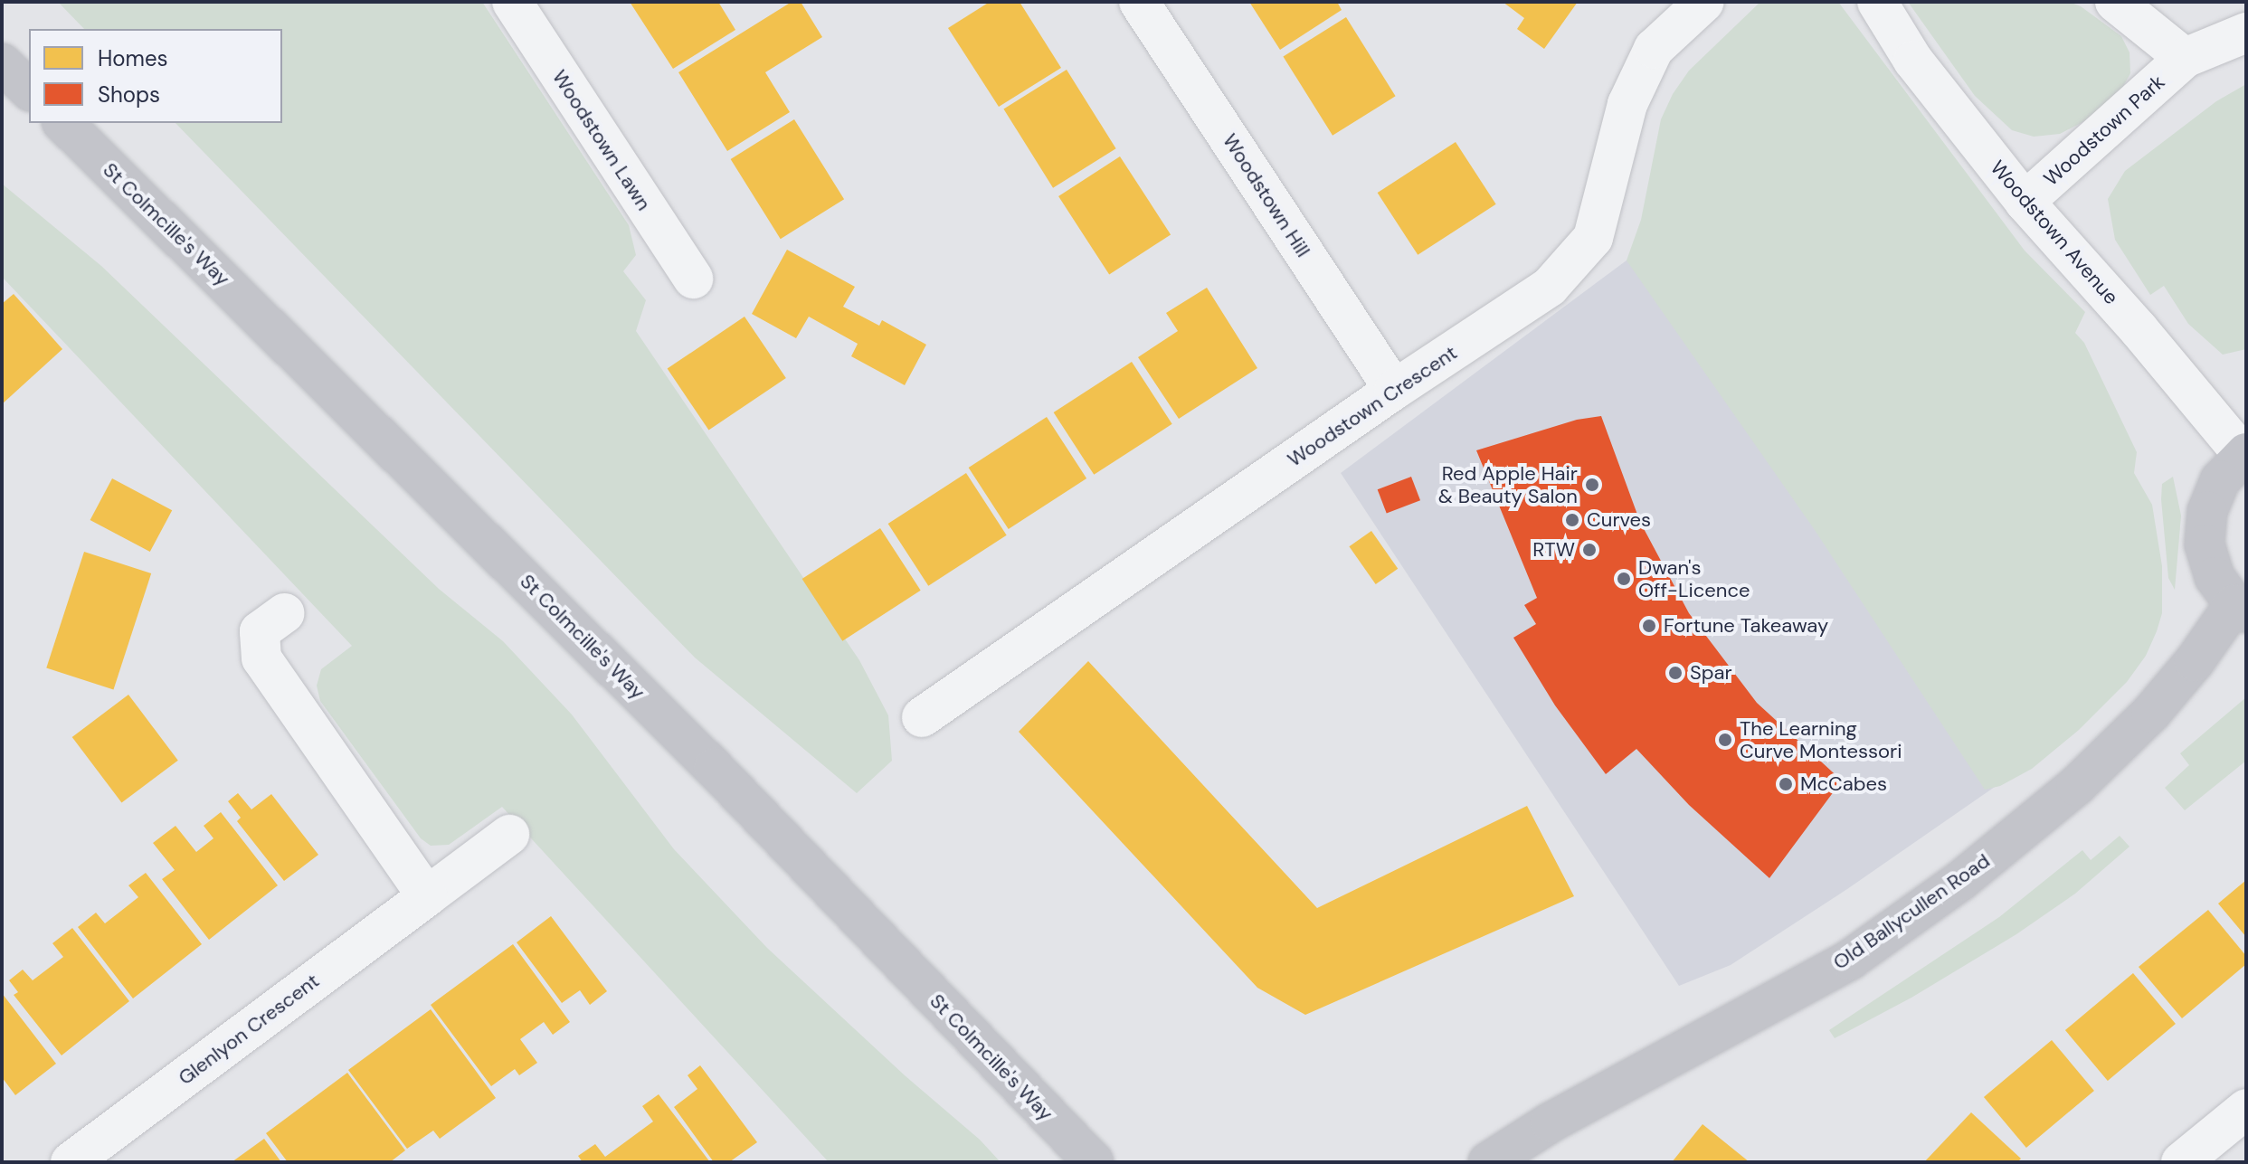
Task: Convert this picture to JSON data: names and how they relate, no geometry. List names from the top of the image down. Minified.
{"streets":{"main road":["St Colmcille's Way","Old Ballycullen Road"],"street":["Woodstown Park","Woodstown Lawn","Woodstown Hill","Woodstown Avenue","Woodstown Crescent","Glenlyon Crescent"]},"crossings":[["Woodstown Park","Woodstown Avenue"],["Woodstown Hill","Woodstown Crescent"]],"places":["Red Apple Hair & Beauty Salon","Curves","RTW","Dwan's Off-Licence","Fortune Takeaway","Spar","The Learning Curve Montessori","McCabes"],"legend":["Homes","Shops"]}
